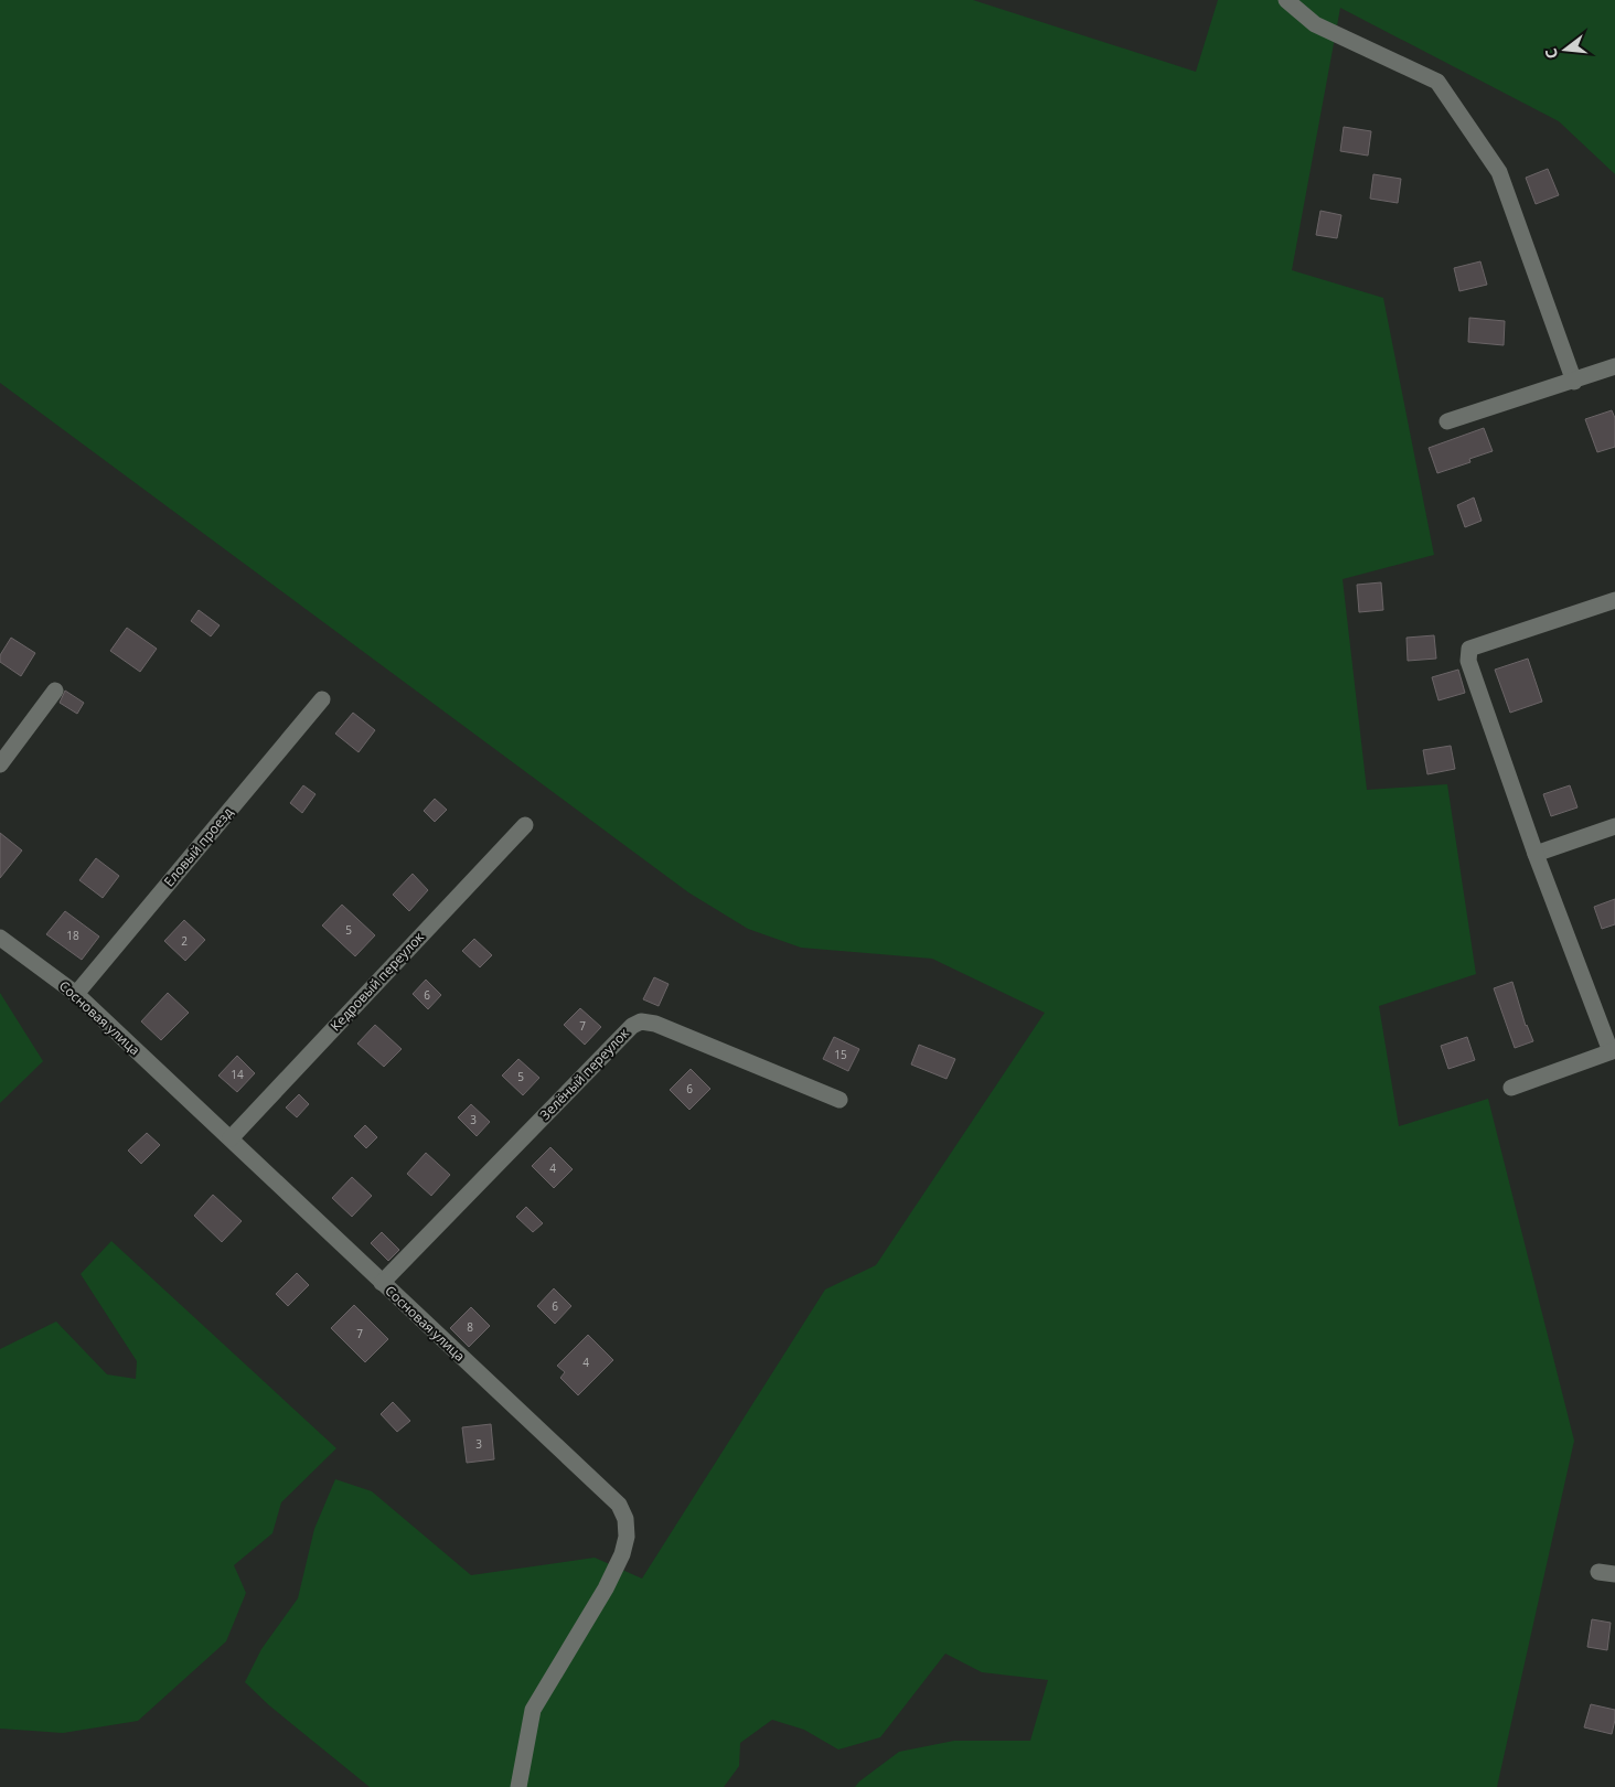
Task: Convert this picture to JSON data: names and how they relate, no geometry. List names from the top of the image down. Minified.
{"streets":{"street":["Еловый проезд","Кедровый переулок","Сосновая улица","Зелёный переулок"]},"crossings":[["Еловый проезд","Сосновая улица"],["Кедровый переулок","Сосновая улица"],["Сосновая улица","Зелёный переулок"]],"house_numbers":["5","18","2","6","7","15","14","5","6","3","4","6","8","7","4","3"],"north":"left"}
